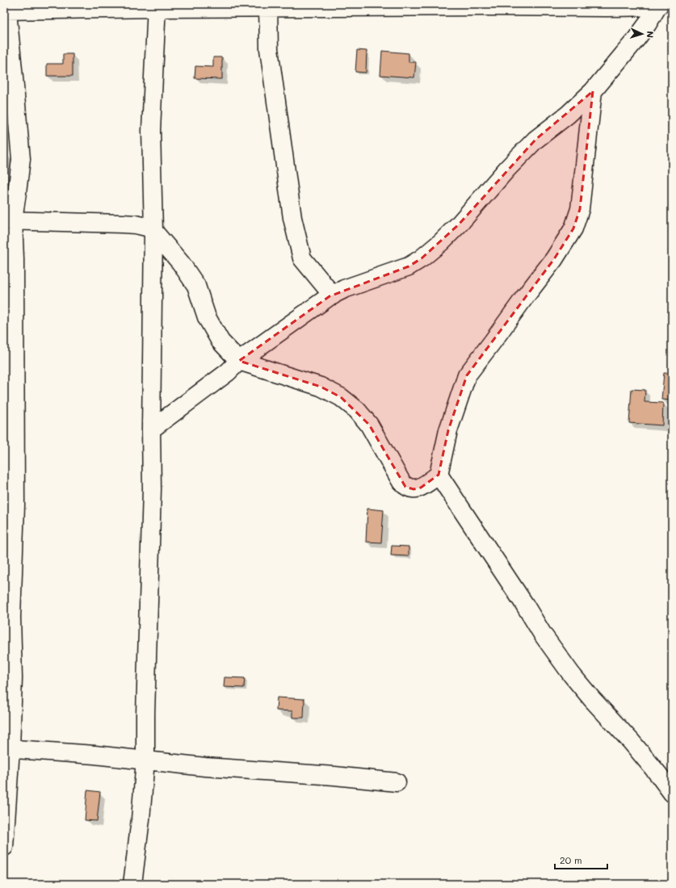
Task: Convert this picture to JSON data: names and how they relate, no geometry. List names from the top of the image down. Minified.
{"scale_bar":"20 m","north":"right"}
